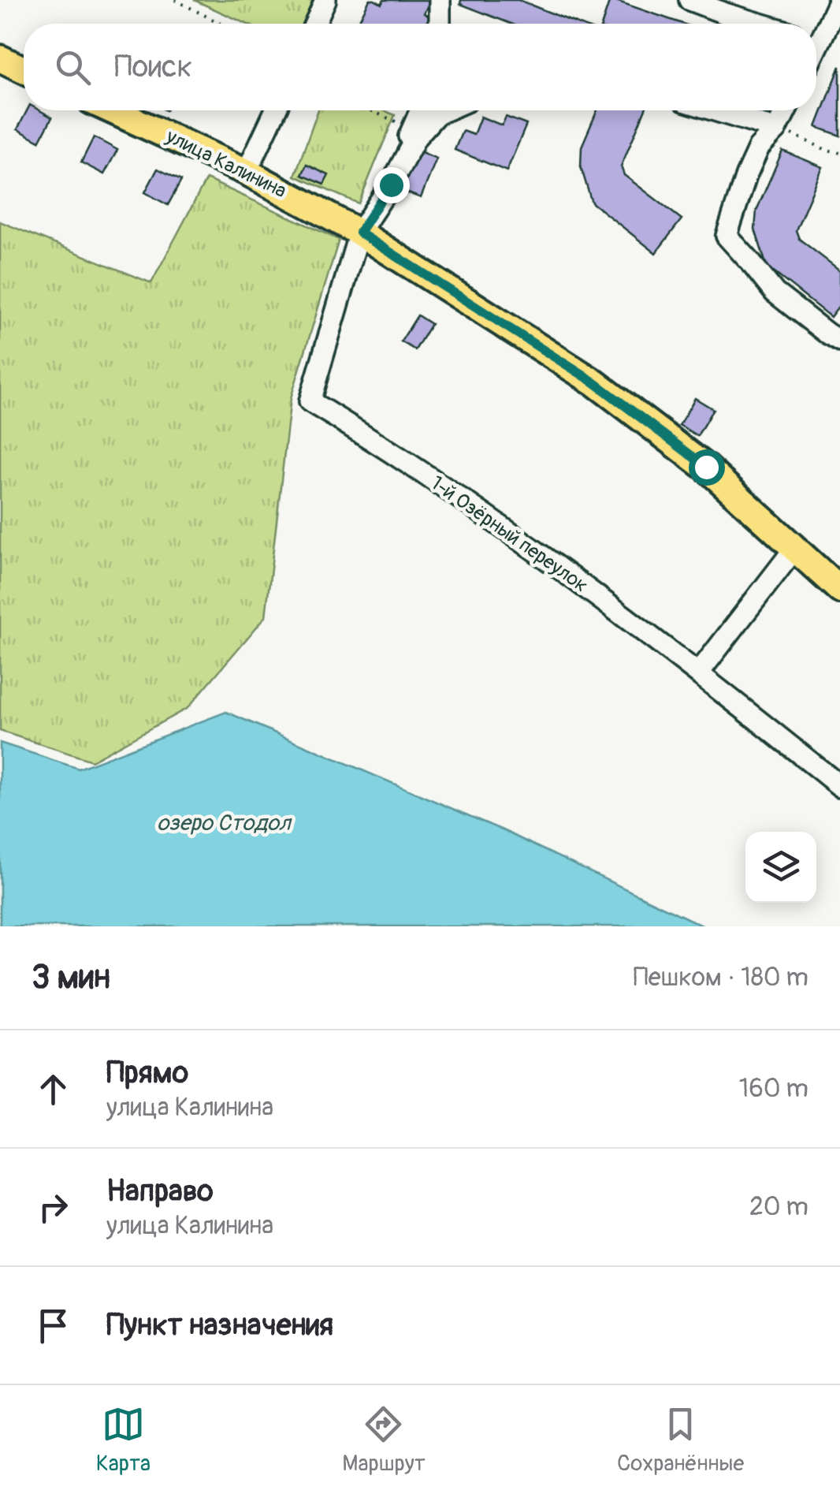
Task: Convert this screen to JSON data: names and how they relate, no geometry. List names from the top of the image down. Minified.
{"streets":{"main road":["улица Калинина"],"street":["1-й Озёрный переулок"]},"crossings":[["улица Калинина","1-й Озёрный переулок"]],"water":["озеро Стодол"],"page":{"search":"Поиск","heading":["3 мин","Пешком · 180 m"],"list":[["Прямо","улица Калинина","160 m"],["Направо","улица Калинина","20 m"],"Пункт назначения"],"nav":["Карта","Маршрут","Сохранённые"]}}
